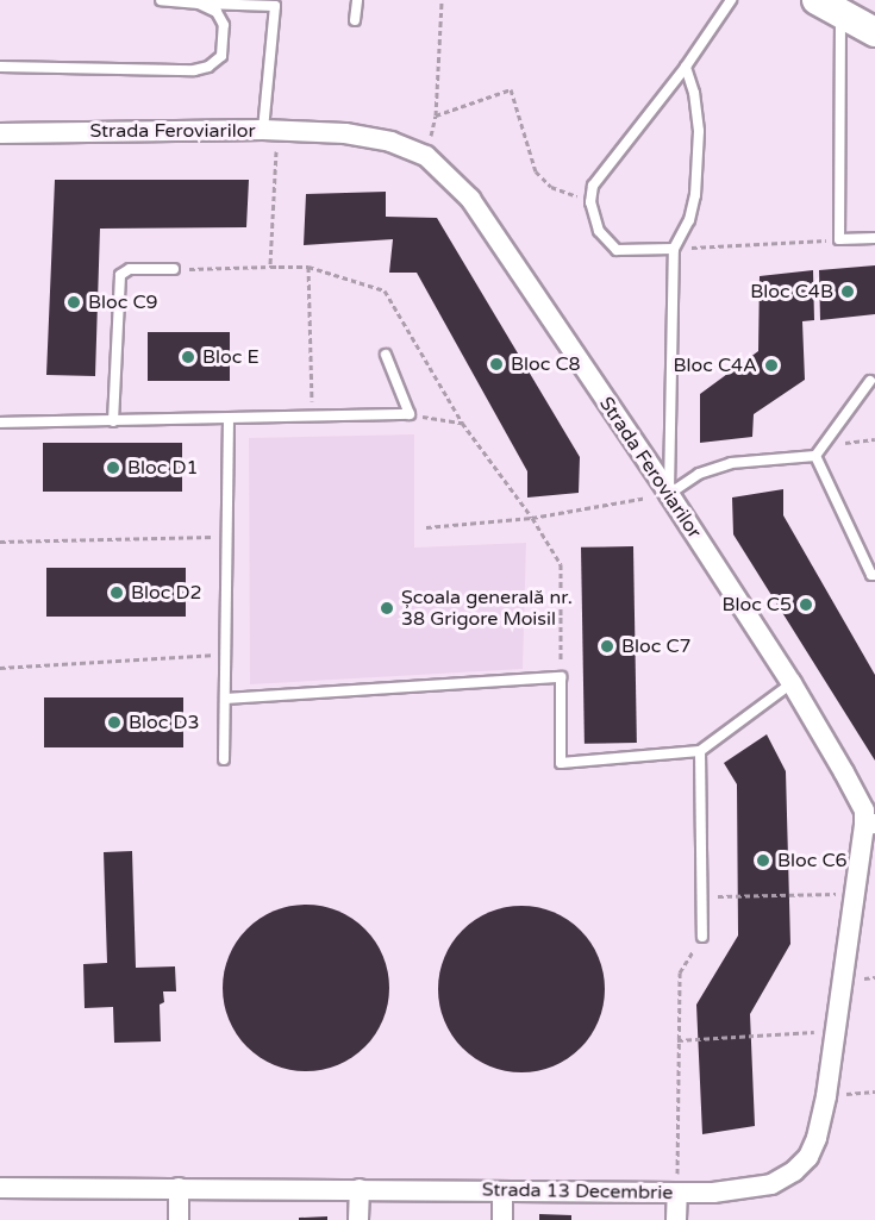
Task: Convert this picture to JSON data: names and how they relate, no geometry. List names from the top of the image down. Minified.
{"streets":{"street":["Strada Feroviarilor","Strada 13 Decembrie"]},"crossings":[["Strada Feroviarilor","Strada 13 Decembrie"]],"places":["Bloc C4B","Bloc C9","Bloc E","Bloc C8","Bloc C4A","Bloc D1","Bloc D2","Bloc C5","Școala generală nr. 38 Grigore Moisil","Bloc C7","Bloc D3","Bloc C6"]}
